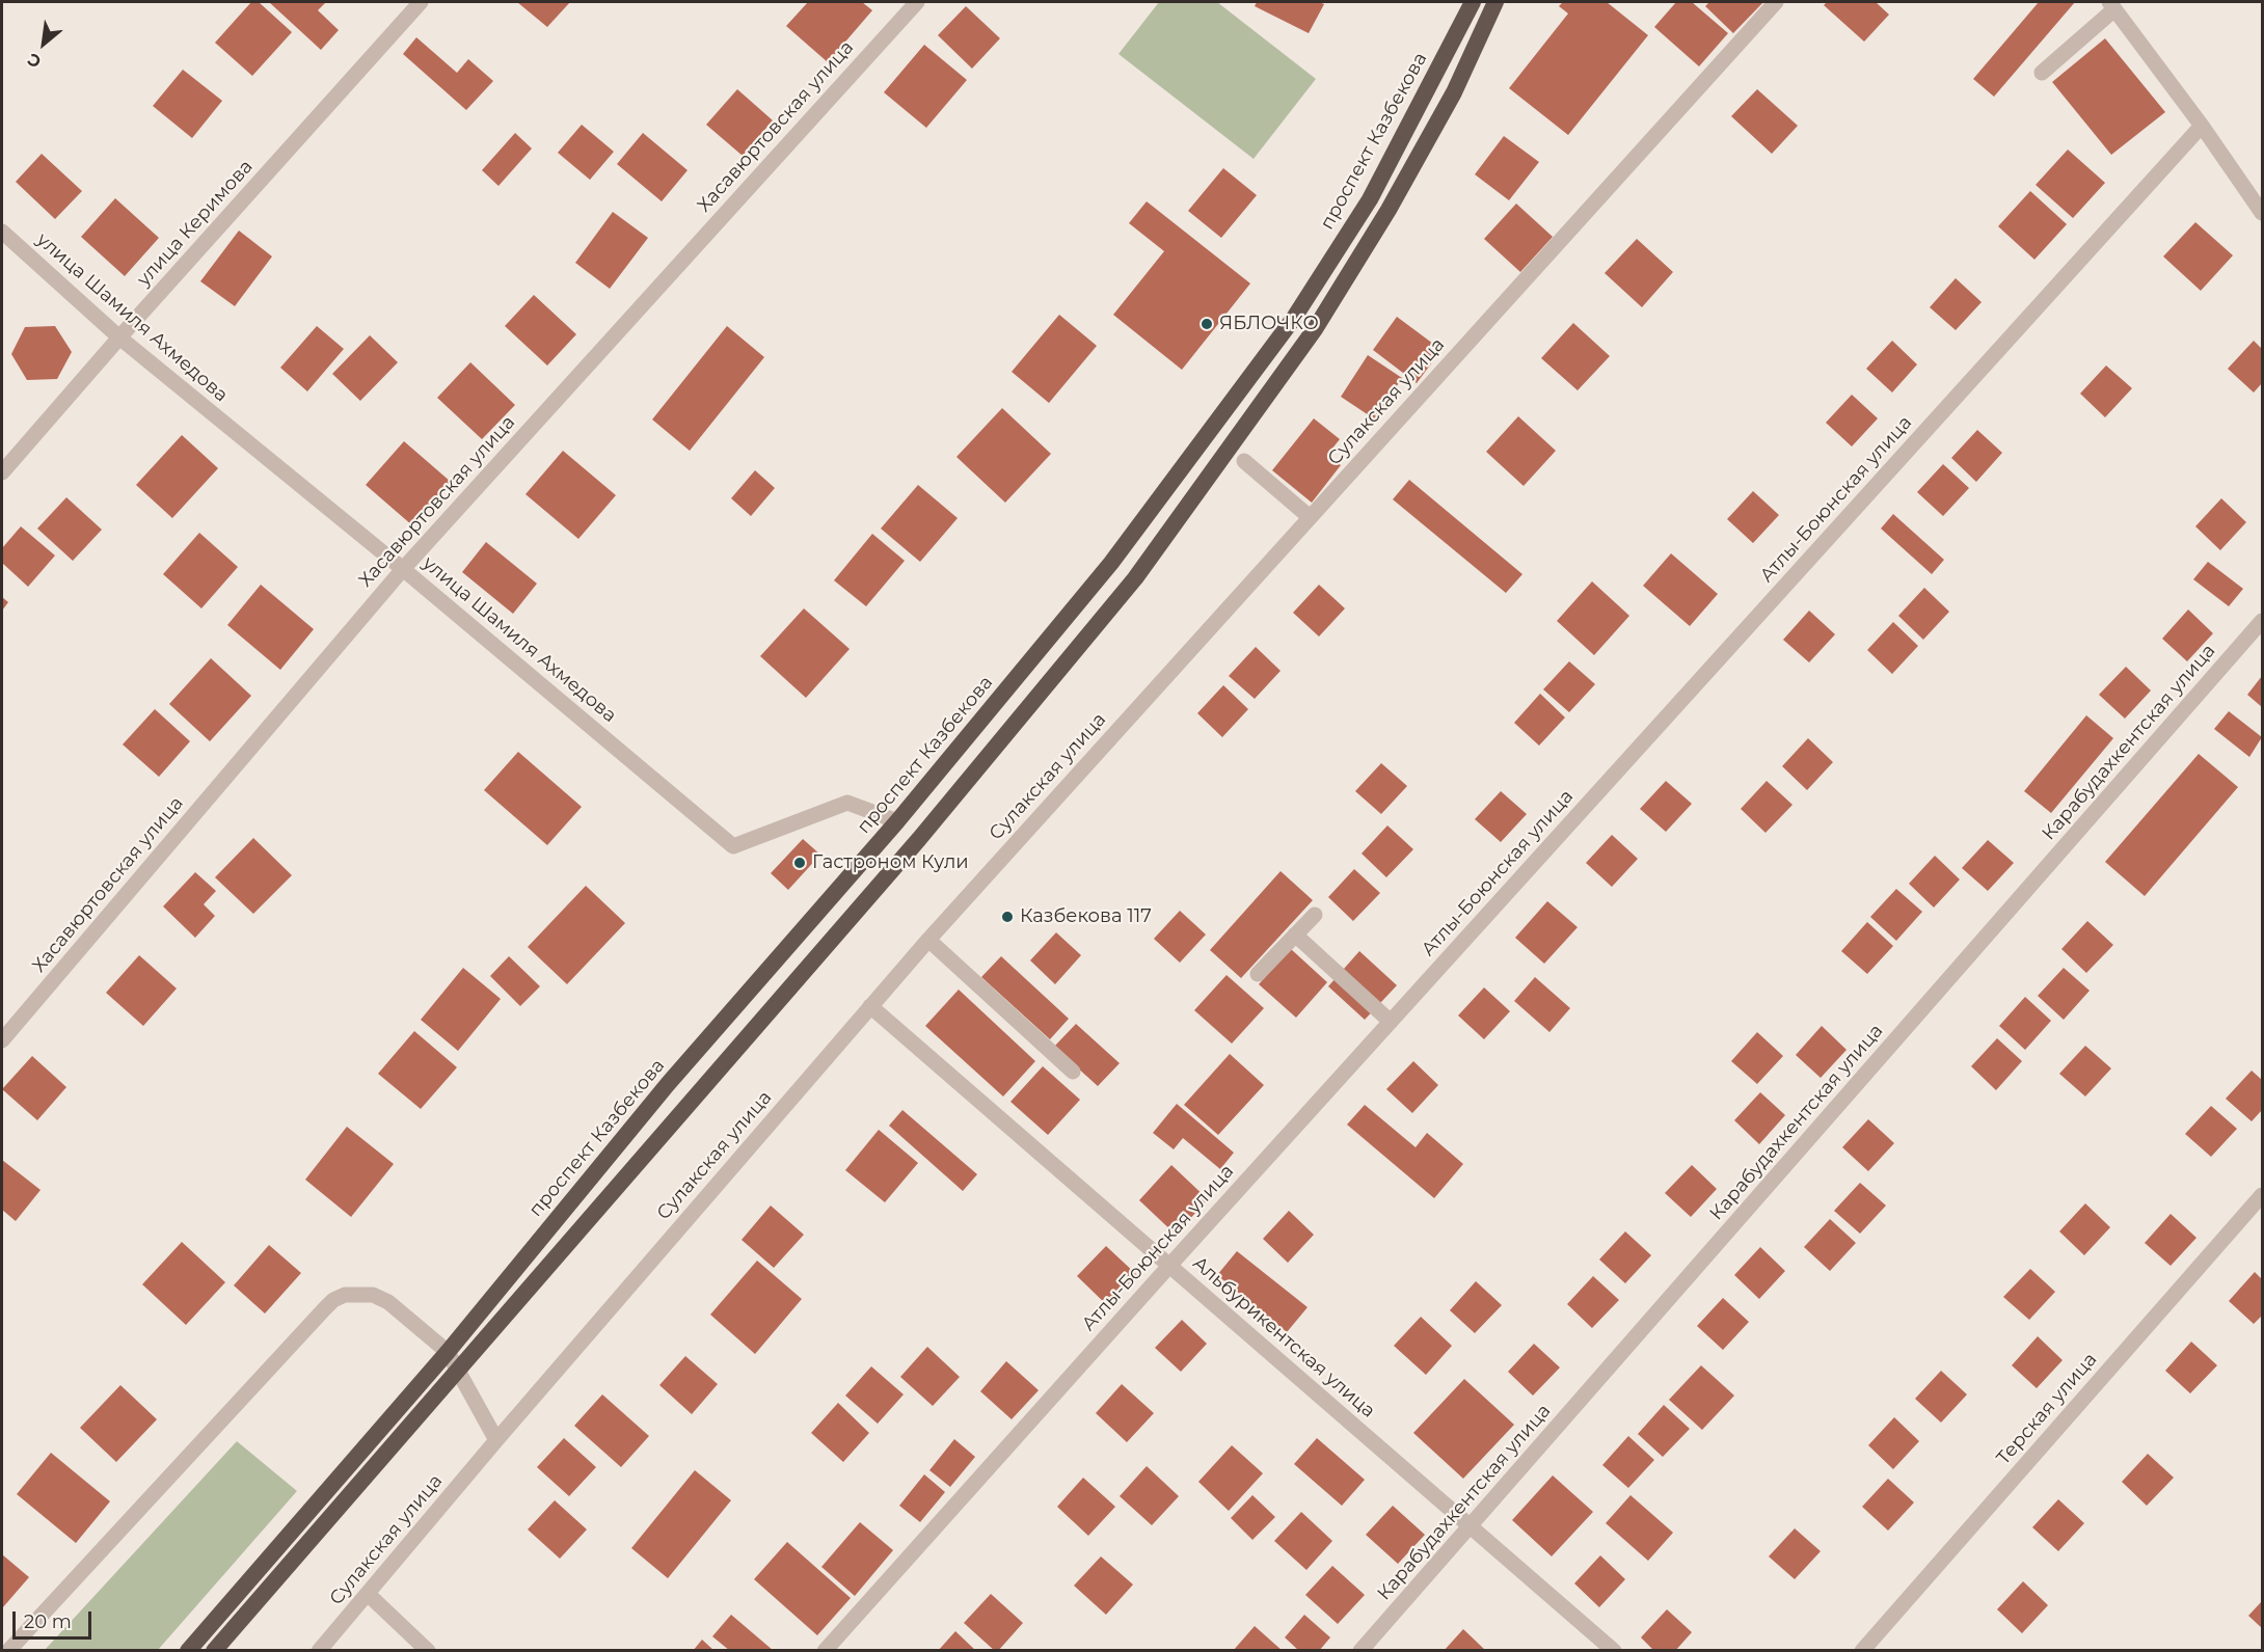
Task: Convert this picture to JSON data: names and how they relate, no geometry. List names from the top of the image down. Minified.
{"streets":{"highway":["проспект Казбекова"],"street":["Хасавюртовская улица","улица Керимова","улица Шамиля Ахмедова","Сулакская улица","Атлы-Боюнская улица","Карабудахкентская улица","Альбурикентская улица","Терская улица"]},"crossings":[["Хасавюртовская улица","улица Шамиля Ахмедова"],["проспект Казбекова","улица Шамиля Ахмедова"],["улица Керимова","улица Шамиля Ахмедова"],["Сулакская улица","Альбурикентская улица"],["Атлы-Боюнская улица","Альбурикентская улица"],["Карабудахкентская улица","Альбурикентская улица"]],"places":["ЯБЛОЧКО","Гастроном Кули","Казбекова 117"],"scale_bar":"20 m","north":"bottom left"}
